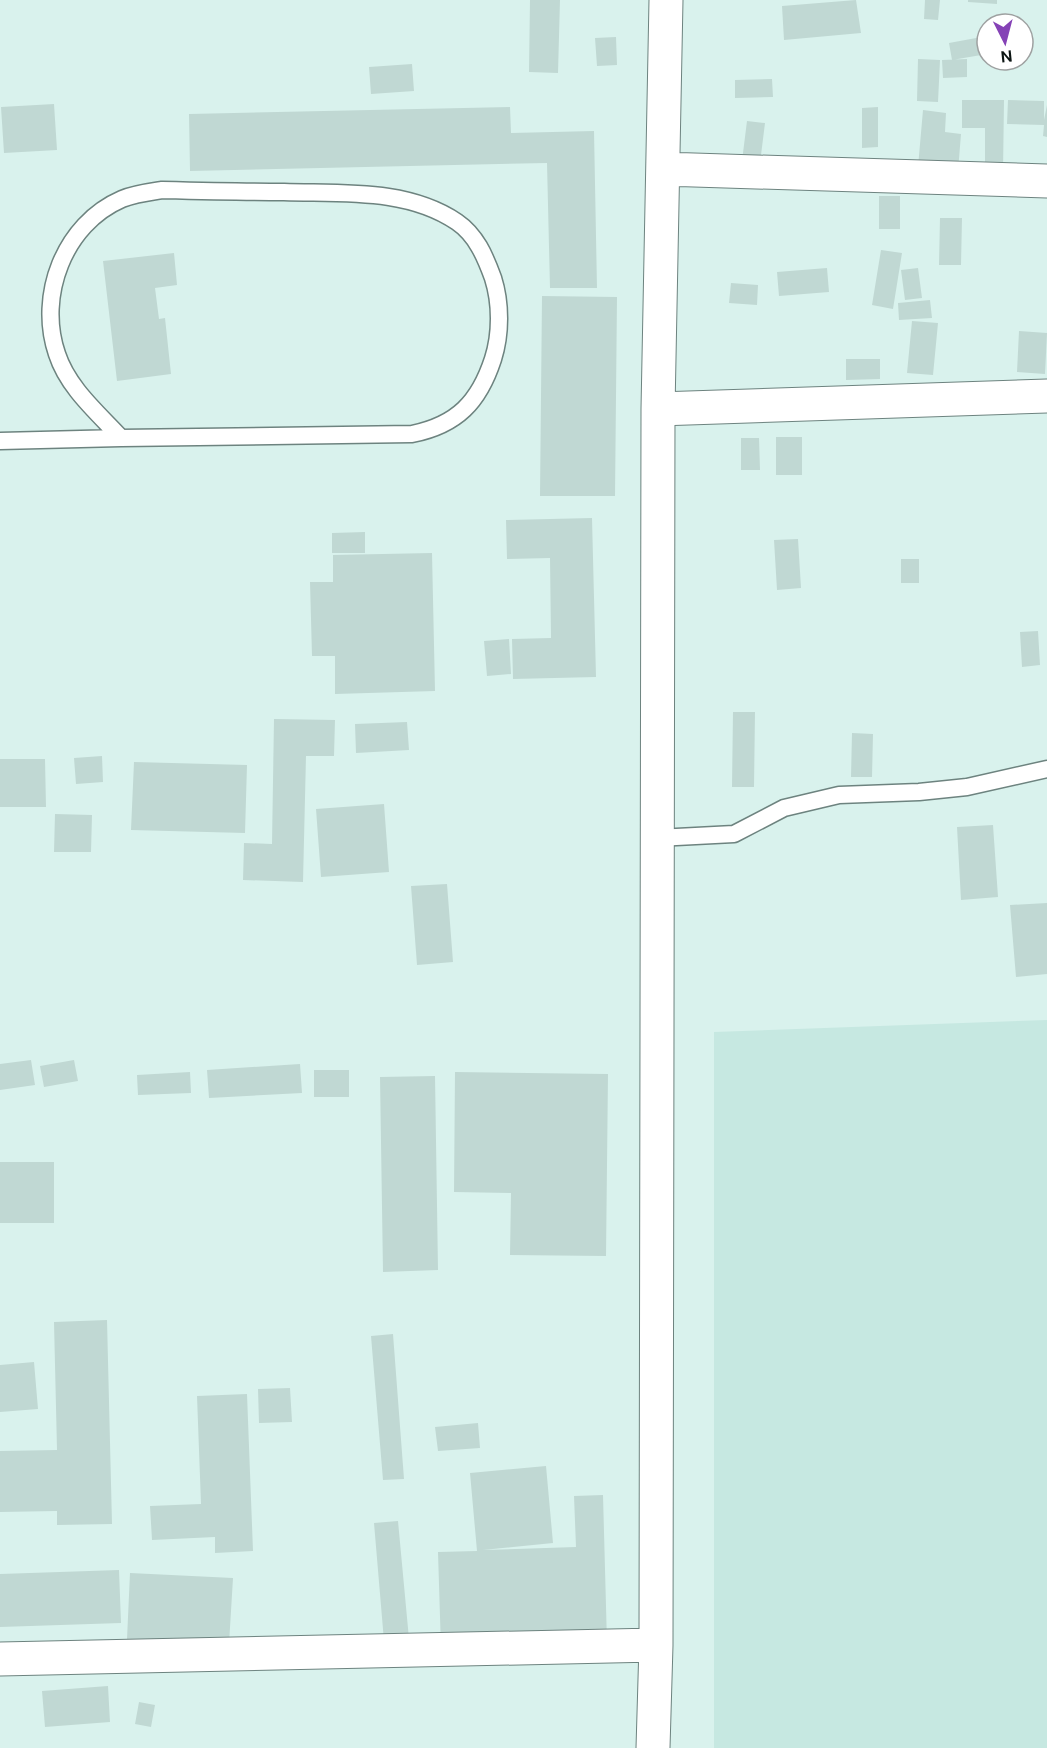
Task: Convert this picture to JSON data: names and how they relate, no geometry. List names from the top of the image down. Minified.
{"north":"bottom"}
